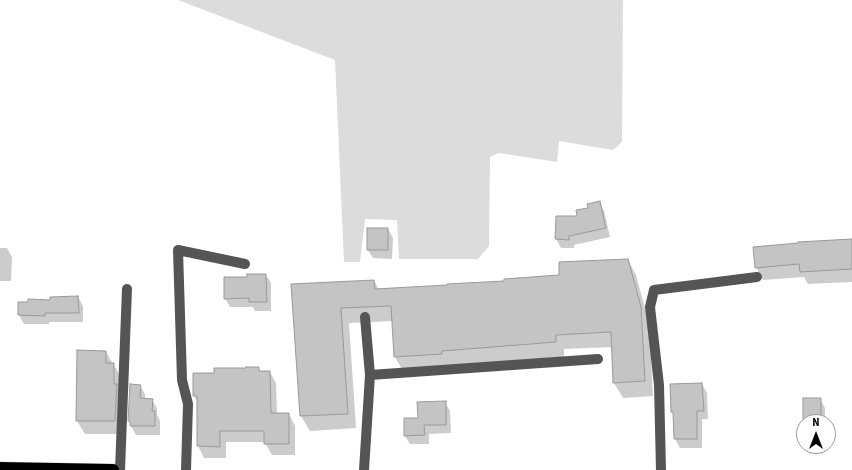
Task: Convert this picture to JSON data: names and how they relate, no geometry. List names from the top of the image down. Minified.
{"north":"top"}
